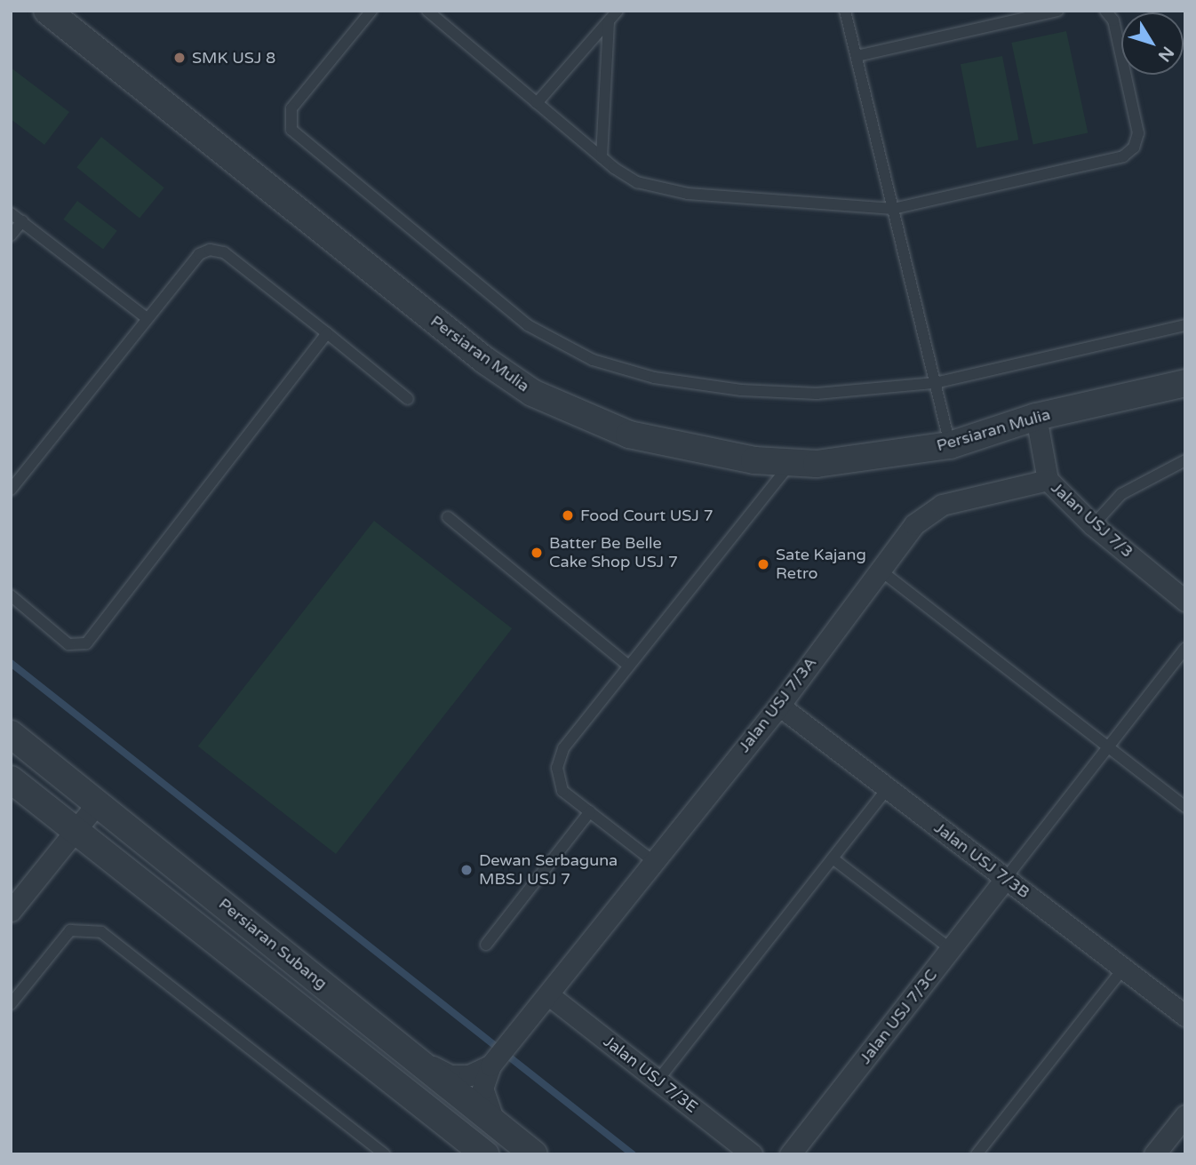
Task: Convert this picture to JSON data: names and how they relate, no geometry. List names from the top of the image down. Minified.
{"streets":{"street":["Persiaran Mulia","Jalan USJ 7/3","Jalan USJ 7/3A","Jalan USJ 7/3B","Persiaran Subang","Jalan USJ 7/3C","Jalan USJ 7/3E"]},"crossings":[["Persiaran Mulia","Jalan USJ 7/3"],["Jalan USJ 7/3","Jalan USJ 7/3A"],["Jalan USJ 7/3A","Jalan USJ 7/3B"],["Jalan USJ 7/3A","Jalan USJ 7/3E"],["Jalan USJ 7/3B","Jalan USJ 7/3C"]],"places":["SMK USJ 8","Food Court USJ 7","Batter Be Belle Cake Shop USJ 7","Sate Kajang Retro","Dewan Serbaguna MBSJ USJ 7"],"north":"bottom right"}
